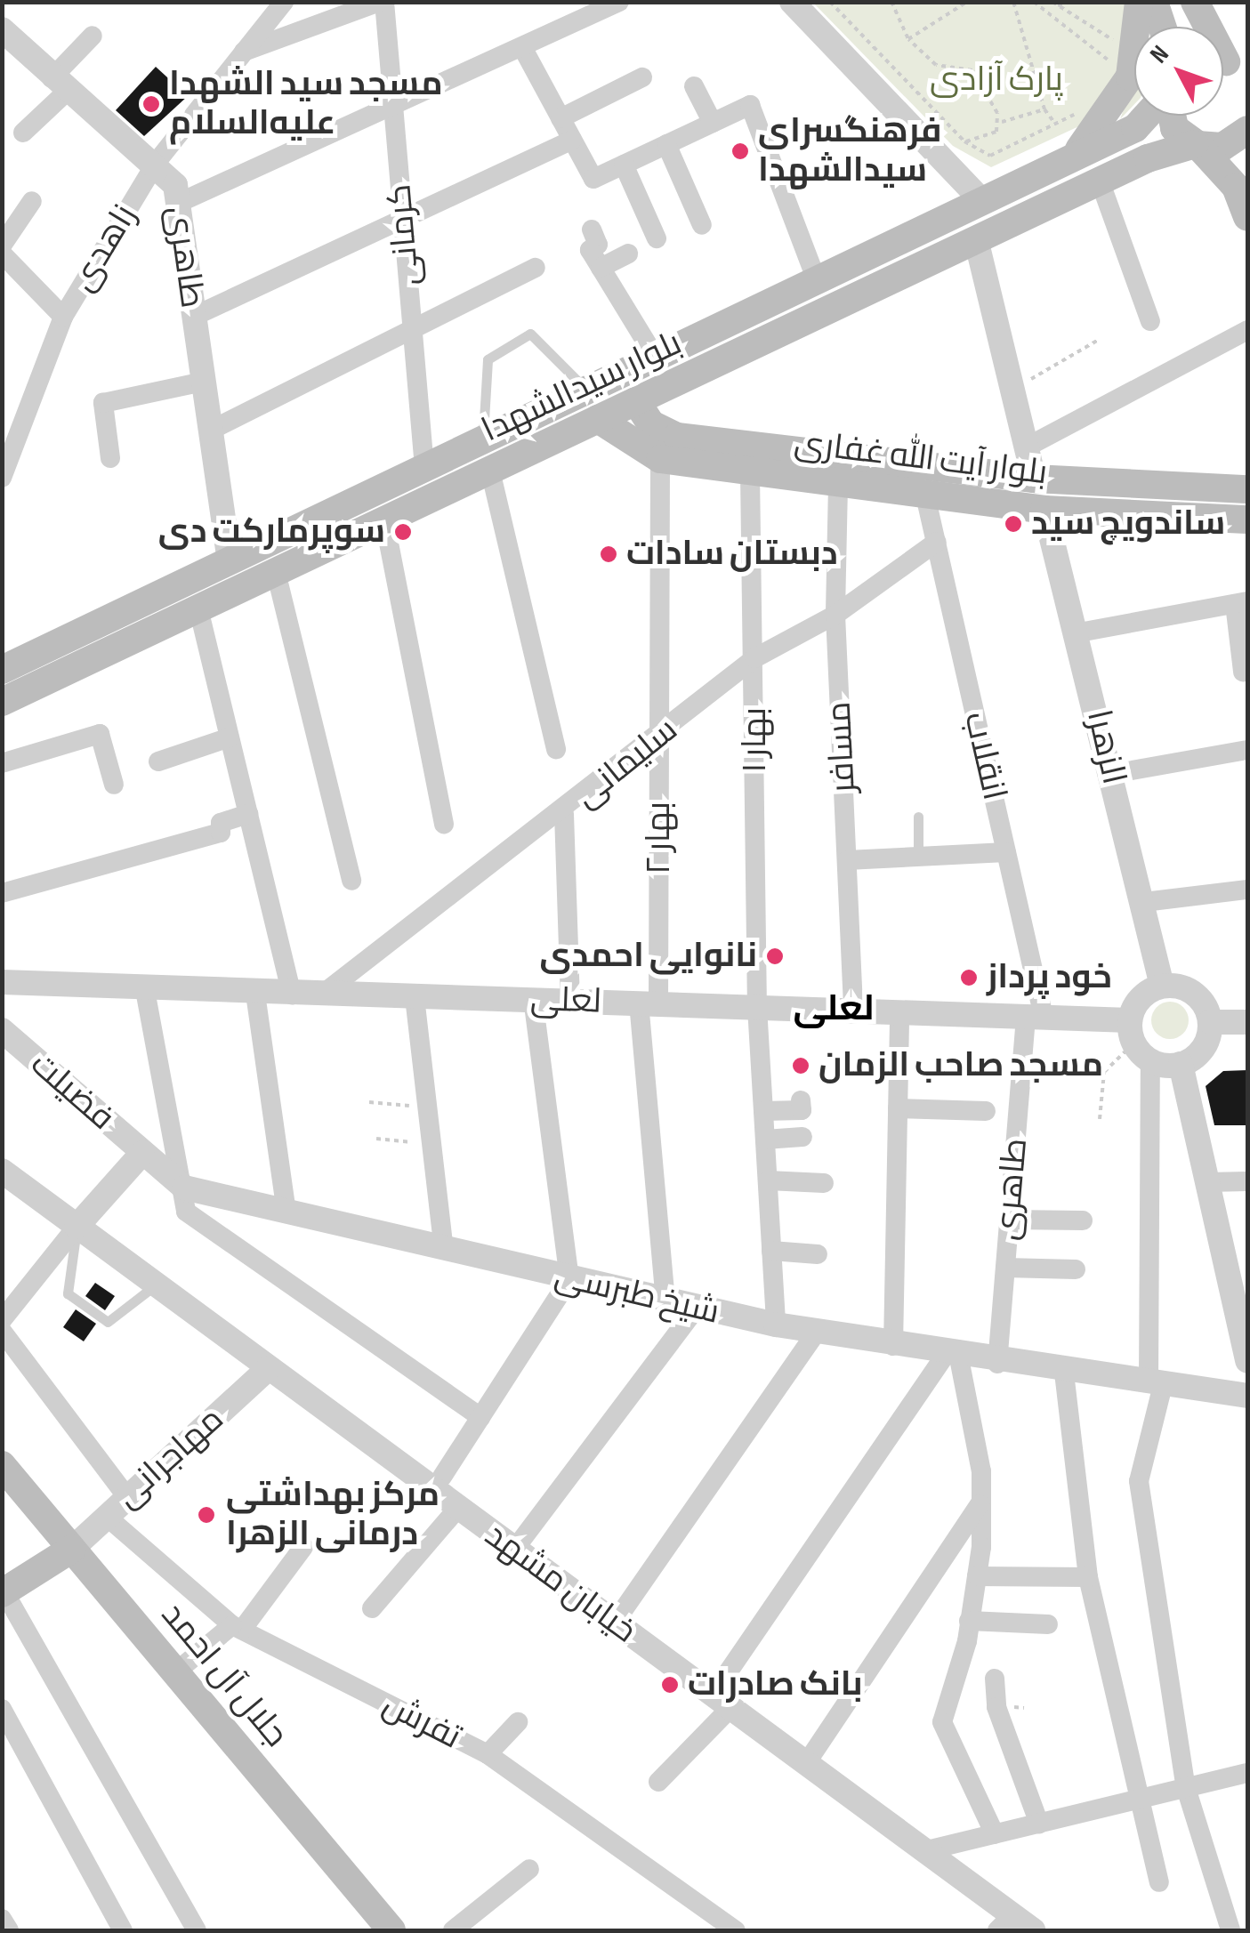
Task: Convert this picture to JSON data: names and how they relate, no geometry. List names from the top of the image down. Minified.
{"streets":{"main road":["بلوار سیدالشهدا","بلوار آیت الله غفاری","جلال آل احمد"],"street":["کرمانی","زاهدی","طاهری","بهار ۱","مسافر","الزهرا","انقلاب","سلیمانی","بهار ۲","لعلی","فضیلت","شیخ طبرسی","مهاجرانی","خیابان مشهد","تفرش"]},"crossings":[["کرمانی","بلوار سیدالشهدا"],["زاهدی","طاهری"],["طاهری","بلوار سیدالشهدا"],["طاهری","انقلاب"],["طاهری","لعلی"],["طاهری","شیخ طبرسی"],["بلوار سیدالشهدا","بلوار آیت الله غفاری"],["بلوار آیت الله غفاری","بهار ۱"],["بلوار آیت الله غفاری","مسافر"],["بلوار آیت الله غفاری","الزهرا"],["بلوار آیت الله غفاری","انقلاب"],["بلوار آیت الله غفاری","بهار ۲"],["بهار ۱","سلیمانی"],["بهار ۱","لعلی"],["بهار ۱","شیخ طبرسی"],["مسافر","سلیمانی"],["مسافر","لعلی"],["الزهرا","لعلی"],["انقلاب","سلیمانی"],["انقلاب","لعلی"],["سلیمانی","بهار ۲"],["سلیمانی","لعلی"],["بهار ۲","لعلی"],["بهار ۲","شیخ طبرسی"],["فضیلت","شیخ طبرسی"],["مهاجرانی","خیابان مشهد"],["مهاجرانی","جلال آل احمد"],["مهاجرانی","تفرش"]],"districts":["لعلی"],"parks":["پارک آزادی"],"places":["مسجد سید الشهدا علیه‌السلام","فرهنگسرای سیدالشهدا","ساندویچ سید","سوپرمارکت دی","دبستان سادات","نانوایی احمدی","خود پرداز","مسجد صاحب الزمان","مرکز بهداشتی درمانی الزهرا","بانک صادرات"],"north":"top left"}
